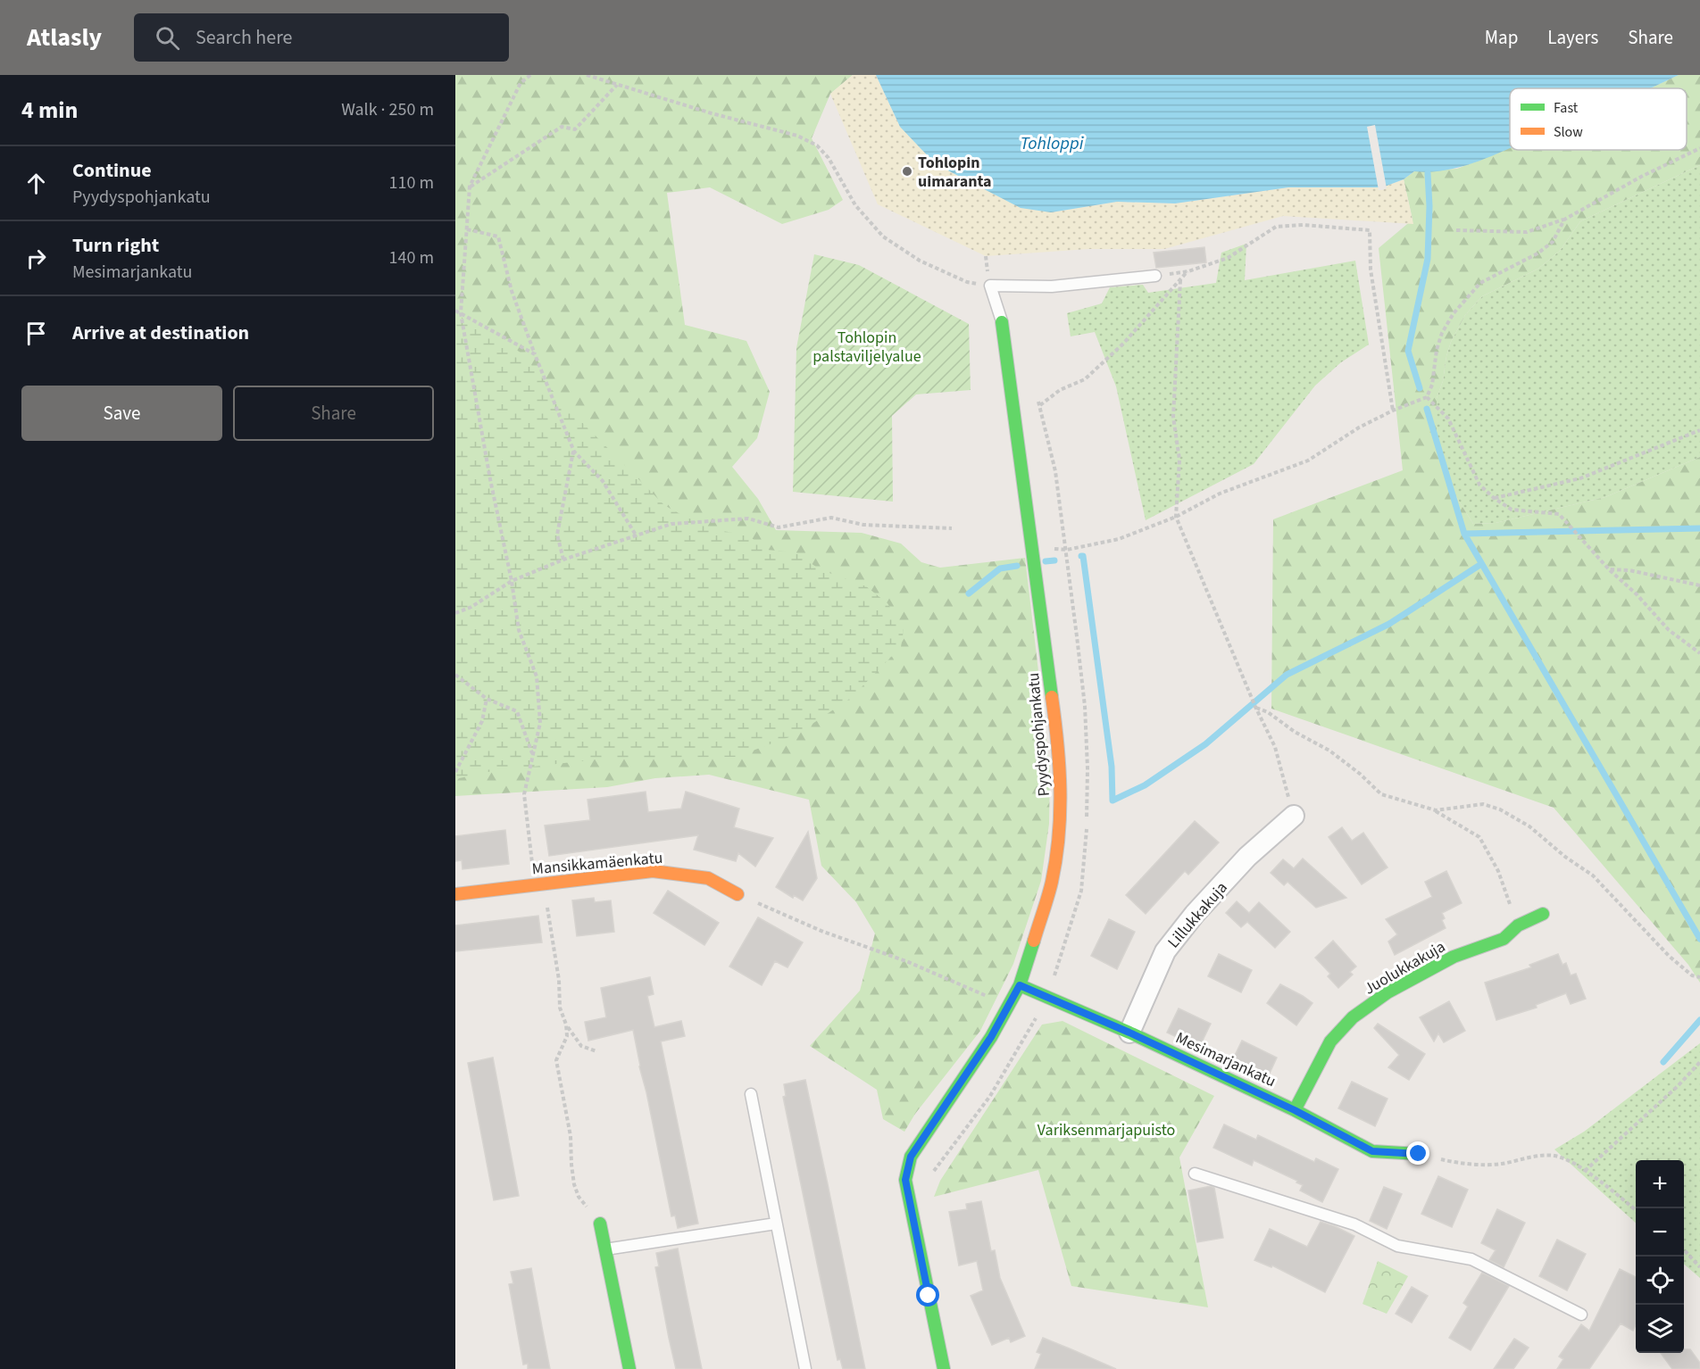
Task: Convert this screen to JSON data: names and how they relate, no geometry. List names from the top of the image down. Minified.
{"streets":{"street":["Pyydyspohjankatu","Mansikkamäenkatu","Lillukkakuja","Juolukkakuja","Mesimarjankatu"]},"crossings":[["Pyydyspohjankatu","Mesimarjankatu"],["Lillukkakuja","Mesimarjankatu"],["Juolukkakuja","Mesimarjankatu"]],"water":["Tohloppi"],"parks":["Tohlopin palstaviljelyalue","Variksenmarjapuisto"],"places":["Tohlopin uimaranta"],"legend":["Fast","Slow"],"page":{"header":"Atlasly","search":"Search here","nav":["Map","Layers","Share"],"heading":["4 min","Walk · 250 m"],"list":[["Continue","Pyydyspohjankatu","110 m"],["Turn right","Mesimarjankatu","140 m"],"Arrive at destination"],"buttons":["Save","Share"],"map_buttons":["+","−"]}}
